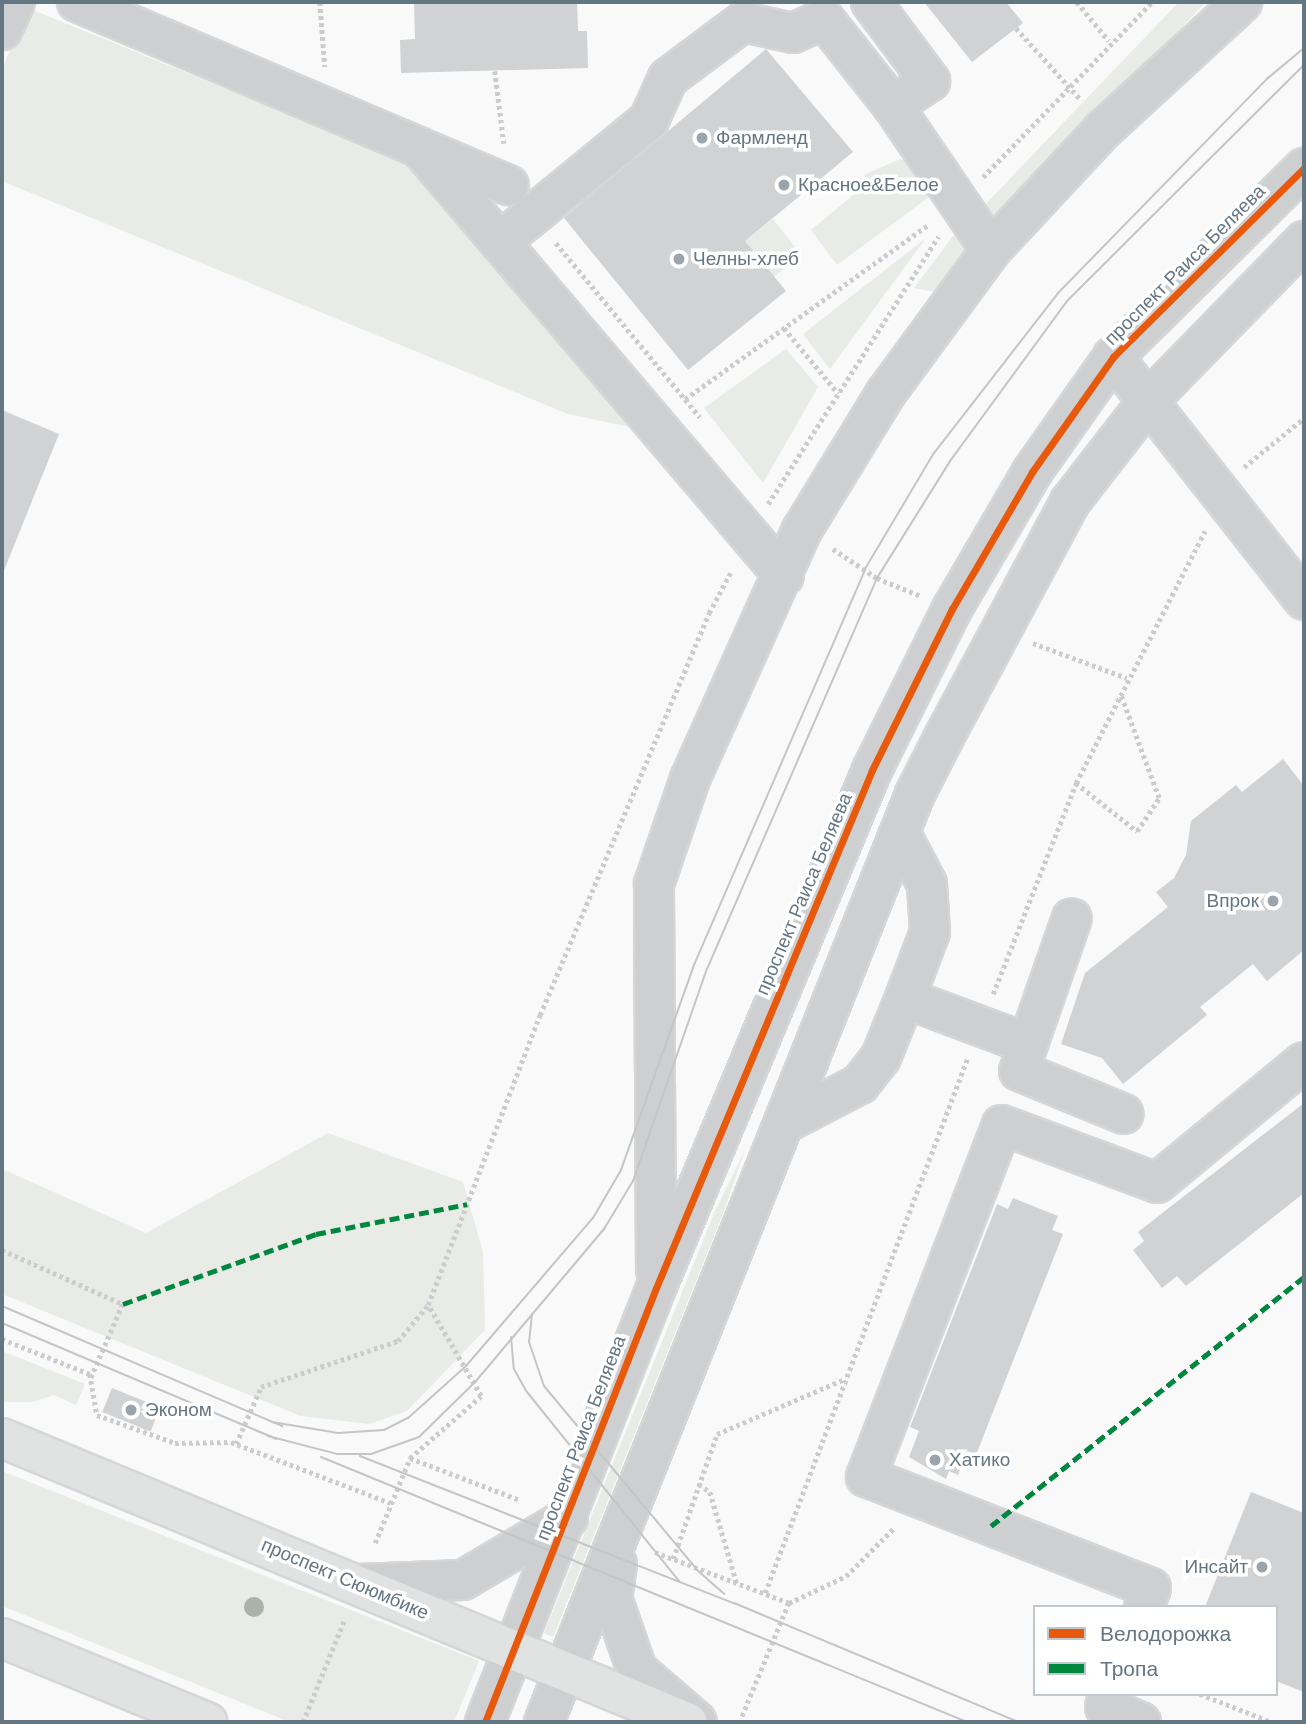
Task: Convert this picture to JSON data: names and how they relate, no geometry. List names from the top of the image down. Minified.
{"streets":{"main road":["проспект Сююмбике"],"street":["проспект Раиса Беляева"]},"crossings":[["проспект Раиса Беляева","проспект Сююмбике"]],"places":["Фармленд","Красное&Белое","Челны-хлеб","Впрок","Эконом","Хатико","Инсайт"],"legend":["Велодорожка","Тропа"]}
